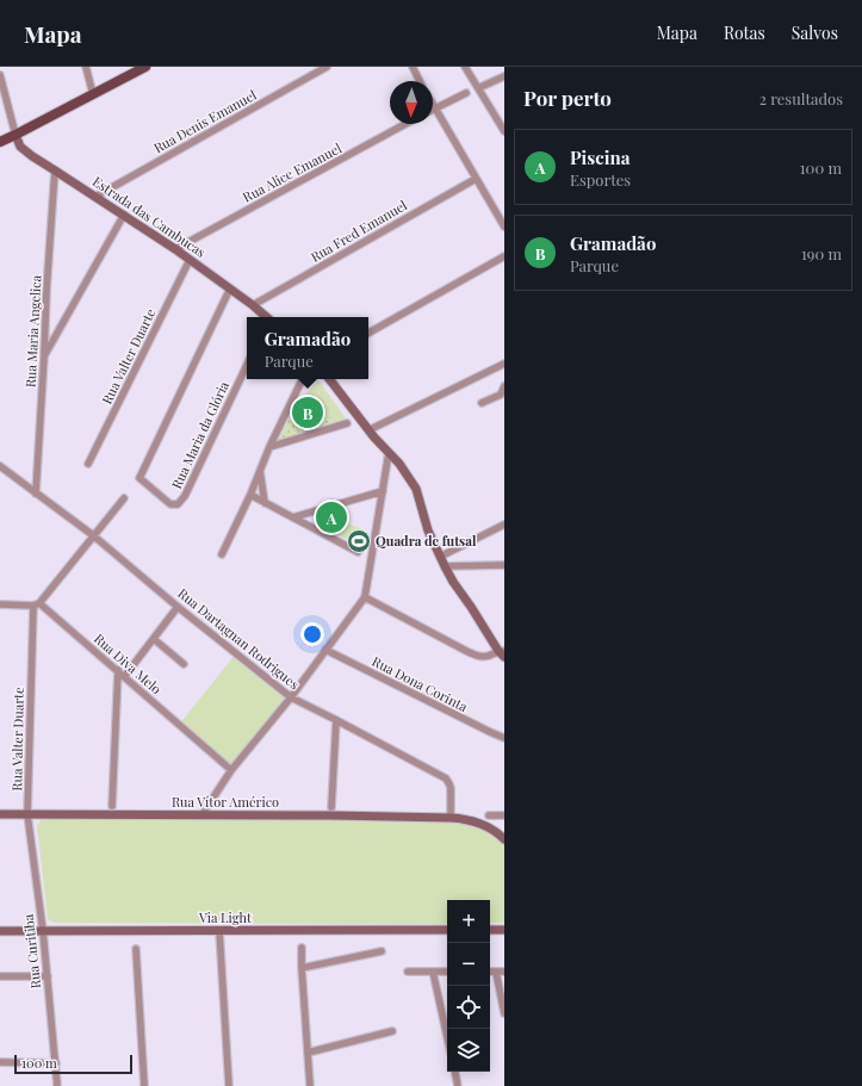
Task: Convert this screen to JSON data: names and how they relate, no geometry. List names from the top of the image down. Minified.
{"streets":{"street":["Rua Denis Emanuel","Rua Alice Emanuel","Estrada das Cambucas","Rua Fred Emanuel","Rua Maria Angelica","Rua Valter Duarte","Rua Maria da Glória","Rua Dartagnan Rodrigues","Rua Diva Melo","Rua Dona Corinta","Rua Vítor Américo","Via Light","Rua Curitiba"]},"crossings":[["Rua Denis Emanuel","Estrada das Cambucas"],["Rua Alice Emanuel","Estrada das Cambucas"],["Estrada das Cambucas","Rua Fred Emanuel"],["Estrada das Cambucas","Rua Maria Angelica"],["Estrada das Cambucas","Rua Valter Duarte"],["Estrada das Cambucas","Rua Maria da Glória"],["Rua Maria Angelica","Rua Dartagnan Rodrigues"],["Rua Valter Duarte","Rua Diva Melo"],["Rua Valter Duarte","Rua Vítor Américo"],["Rua Valter Duarte","Rua Curitiba"],["Rua Dartagnan Rodrigues","Rua Vítor Américo"],["Rua Vítor Américo","Rua Curitiba"],["Via Light","Rua Curitiba"]],"places":{"sports":["Quadra de futsal"]},"scale_bar":"100 m","north":"bottom","page":{"header":"Mapa","nav":["Mapa","Rotas","Salvos"],"heading":["Por perto","2 resultados"],"list":[{"mark":"A","name":"Piscina","note":"Esportes","value":"100 m"},{"mark":"B","name":"Gramadão","note":"Parque","value":"190 m"}],"popup":["Gramadão","Parque"],"pins":["B","A"],"map_buttons":["+","−"],"scale":"100 m"}}
